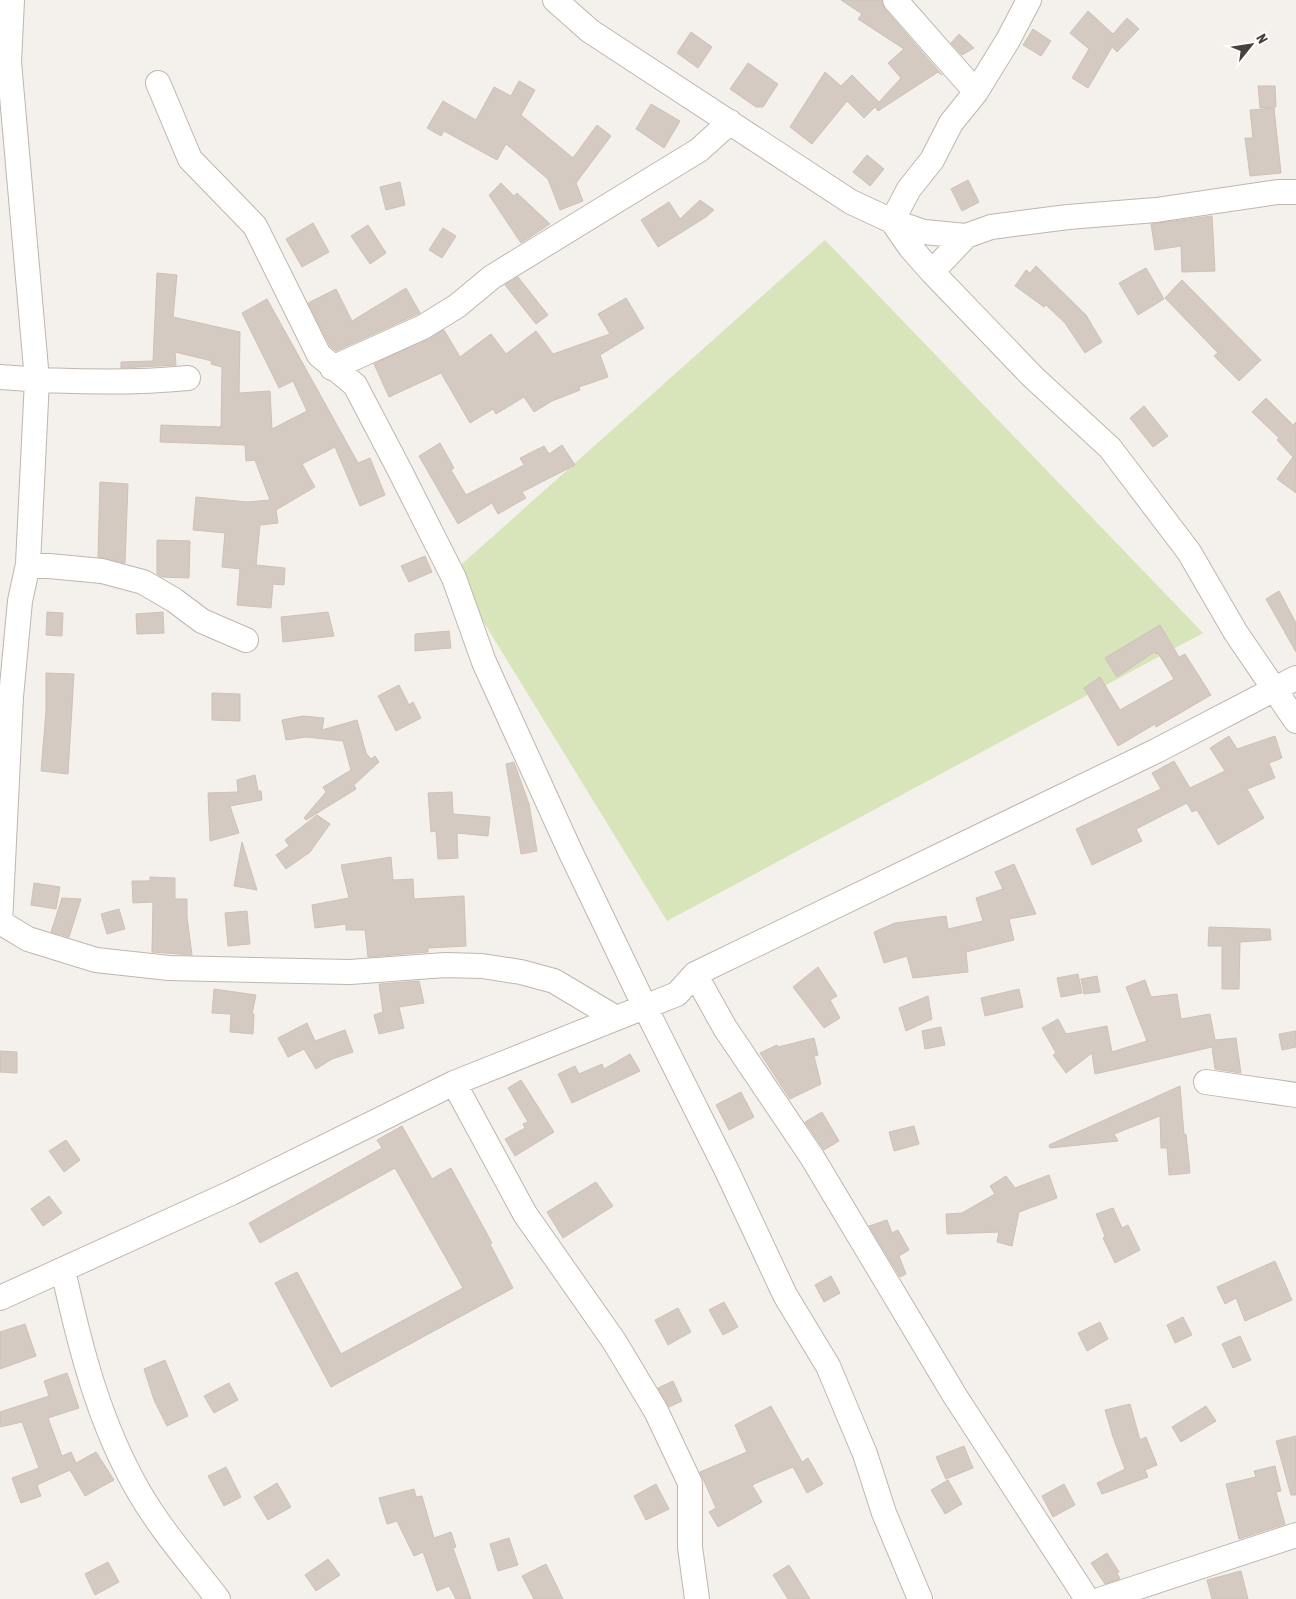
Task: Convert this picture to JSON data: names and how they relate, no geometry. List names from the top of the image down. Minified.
{"north":"top right"}
